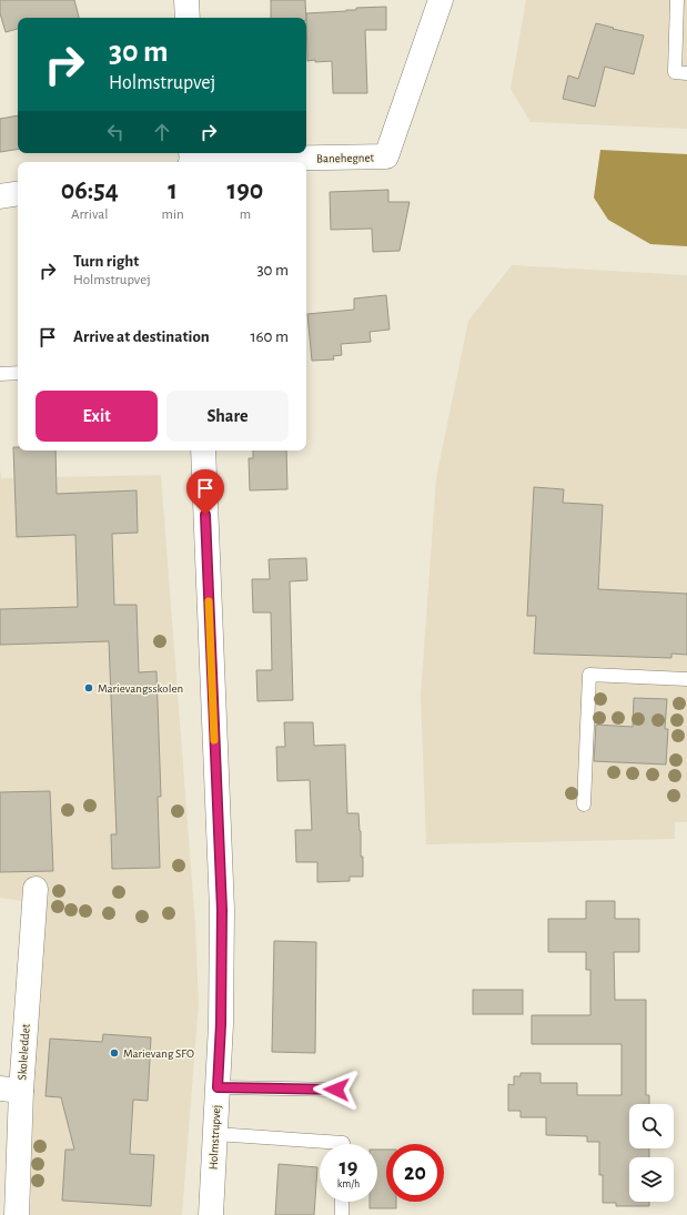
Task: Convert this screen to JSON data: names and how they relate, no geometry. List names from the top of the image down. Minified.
{"streets":{"street":["Banehegnet","Skoleleddet","Holmstrupvej"]},"places":["Marievangsskolen","Marievang SFO"],"page":{"turn":["30 m","Holmstrupvej"],"eta":["06:54","Arrival","1","min","190","m"],"list":[{"name":"Turn right","note":"Holmstrupvej","value":"30 m"},{"name":"Arrive at destination","value":"160 m"}],"buttons":["Exit","Share"],"speed":"19 km/h","limit":"20"}}
